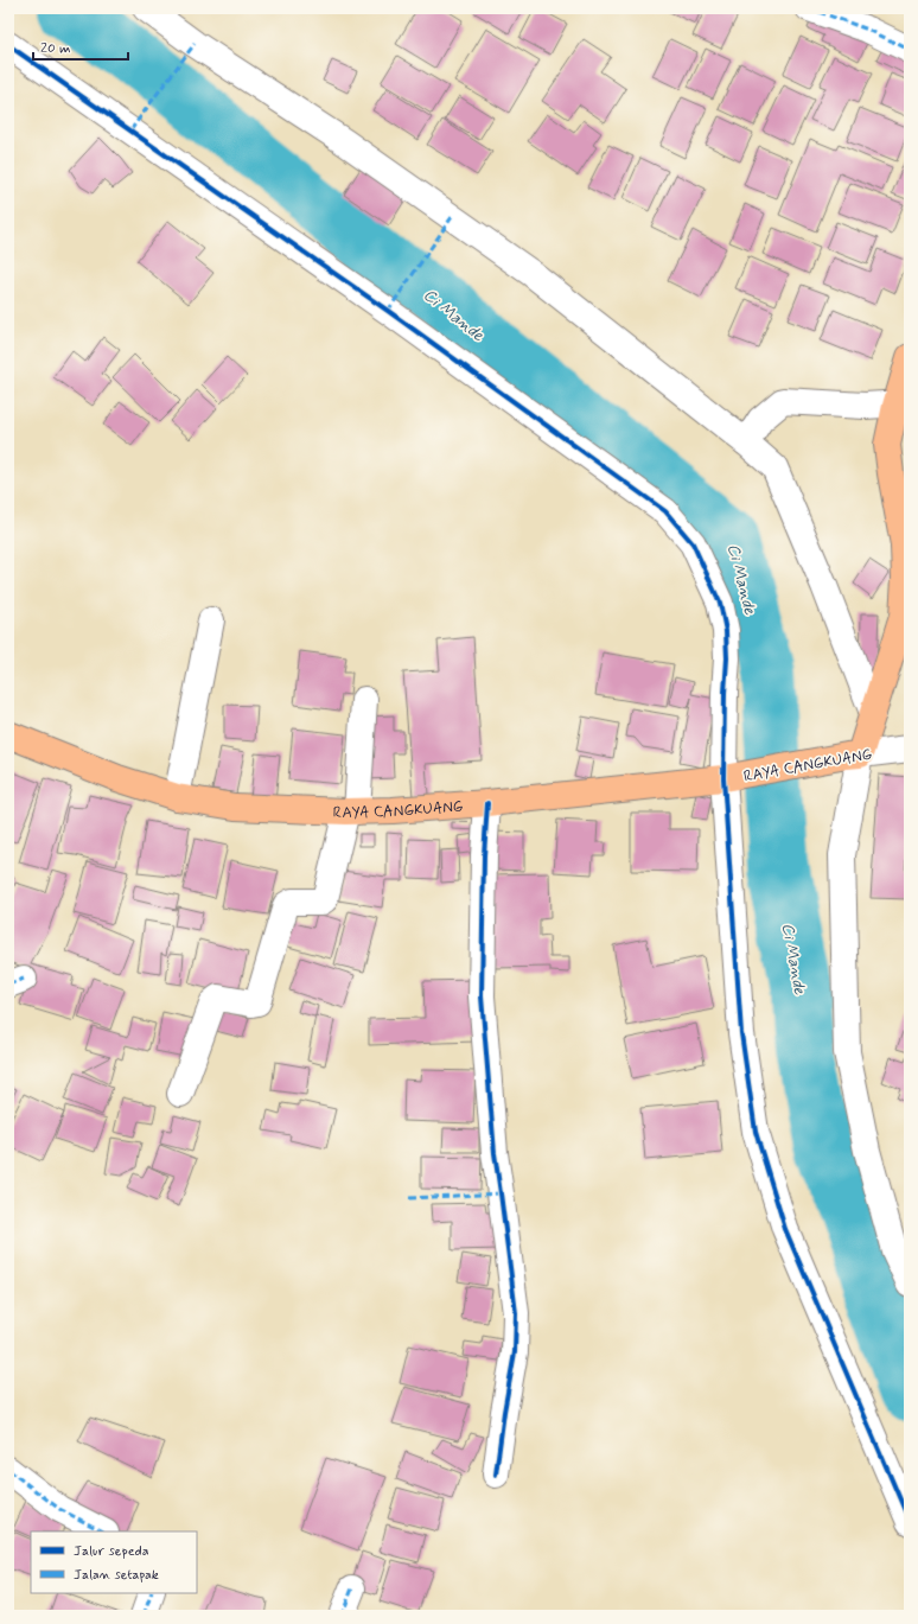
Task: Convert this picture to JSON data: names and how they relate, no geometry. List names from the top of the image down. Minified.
{"streets":{"main road":["RAYA CANGKUANG"]},"water":["Ci Mande"],"legend":["Jalur sepeda","Jalan setapak"],"scale_bar":"20 m"}
